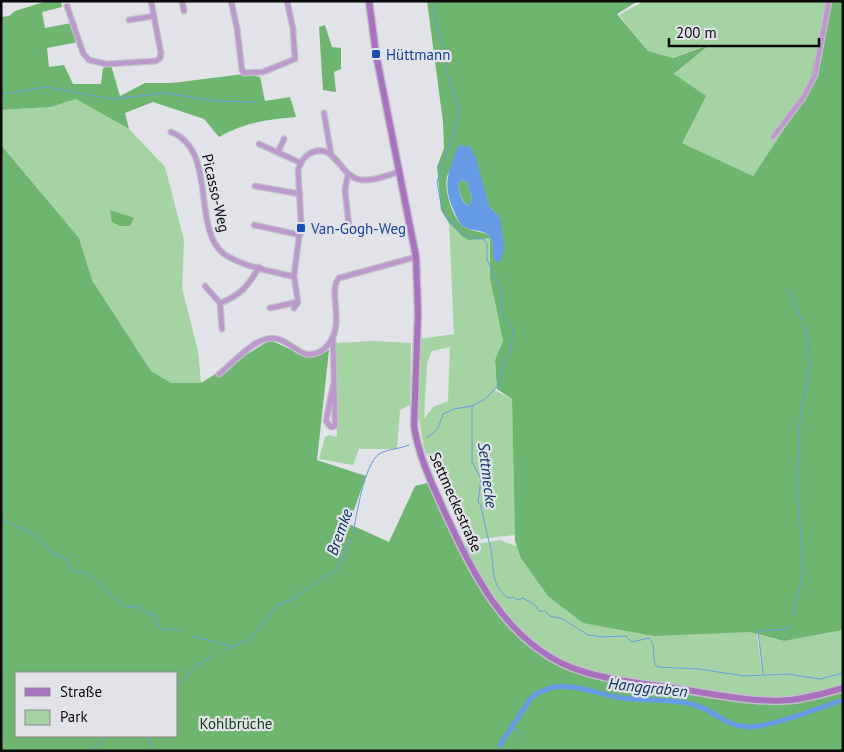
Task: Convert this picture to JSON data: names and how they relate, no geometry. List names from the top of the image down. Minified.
{"streets":{"street":["Picasso-Weg","Settmeckestraße"]},"water":["Settmecke","Bremke","Hanggraben"],"parks":["Kohlbrüche"],"places":{"transit":["Hüttmann","Van-Gogh-Weg"]},"legend":["Straße","Park"],"scale_bar":"200 m"}
